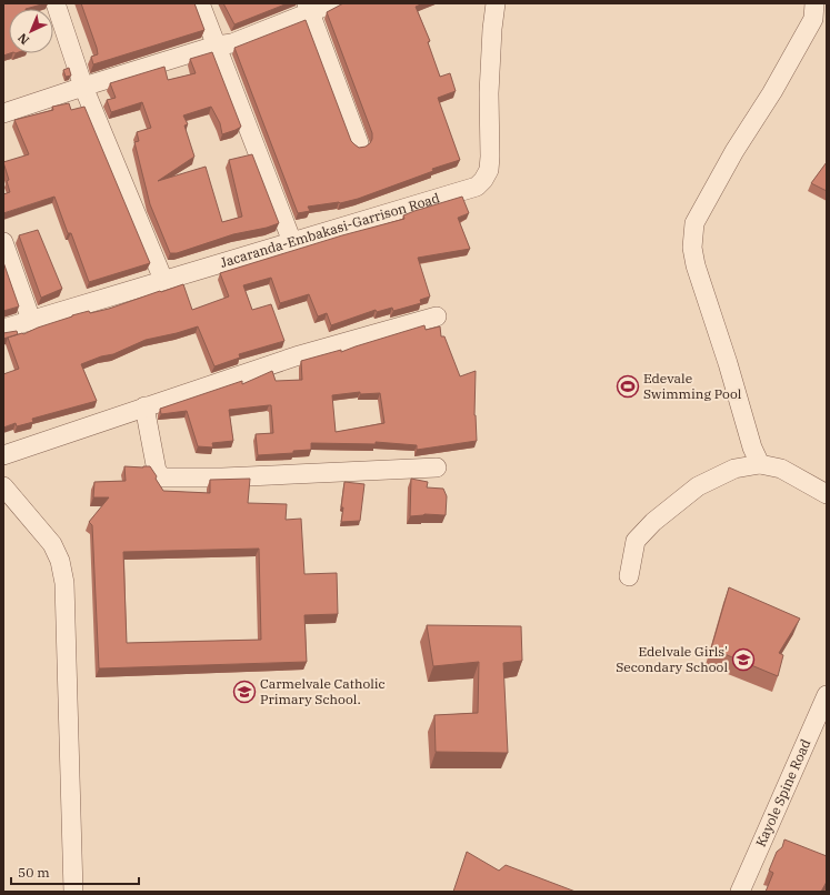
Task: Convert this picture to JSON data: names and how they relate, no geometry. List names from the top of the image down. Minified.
{"streets":{"street":["Jacaranda-Embakasi-Garrison Road","Kayole Spine Road"]},"places":{"sports":["Edevale Swimming Pool"],"school or university":["Edelvale Girls' Secondary School","Carmelvale Catholic Primary School."]},"scale_bar":"50 m","north":"bottom left"}
